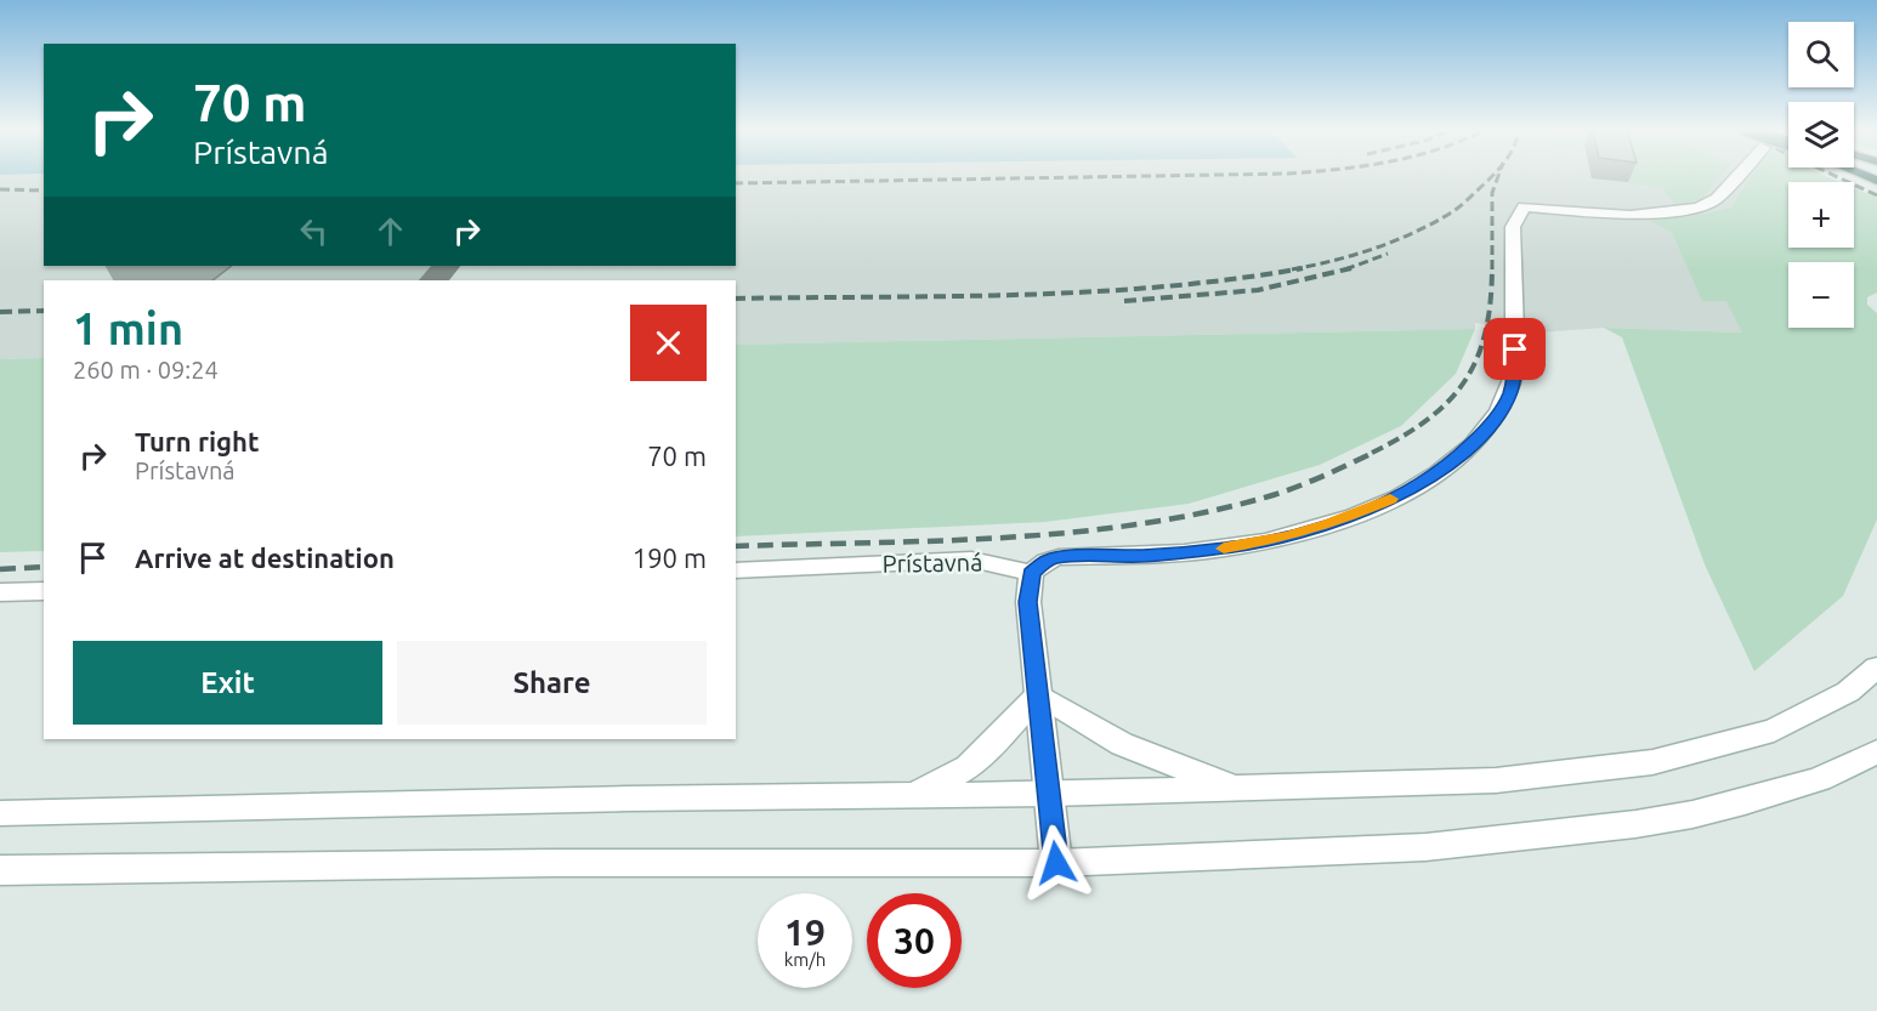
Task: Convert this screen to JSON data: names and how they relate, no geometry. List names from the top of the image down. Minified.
{"streets":{"main road":["Prístavná"]},"page":{"map_buttons":["+","−"],"turn":["70 m","Prístavná"],"heading":["1 min","260 m · 09:24"],"list":[{"name":"Turn right","note":"Prístavná","value":"70 m"},{"name":"Arrive at destination","value":"190 m"}],"buttons":["Exit","Share"],"speed":"19 km/h","limit":"30"}}
